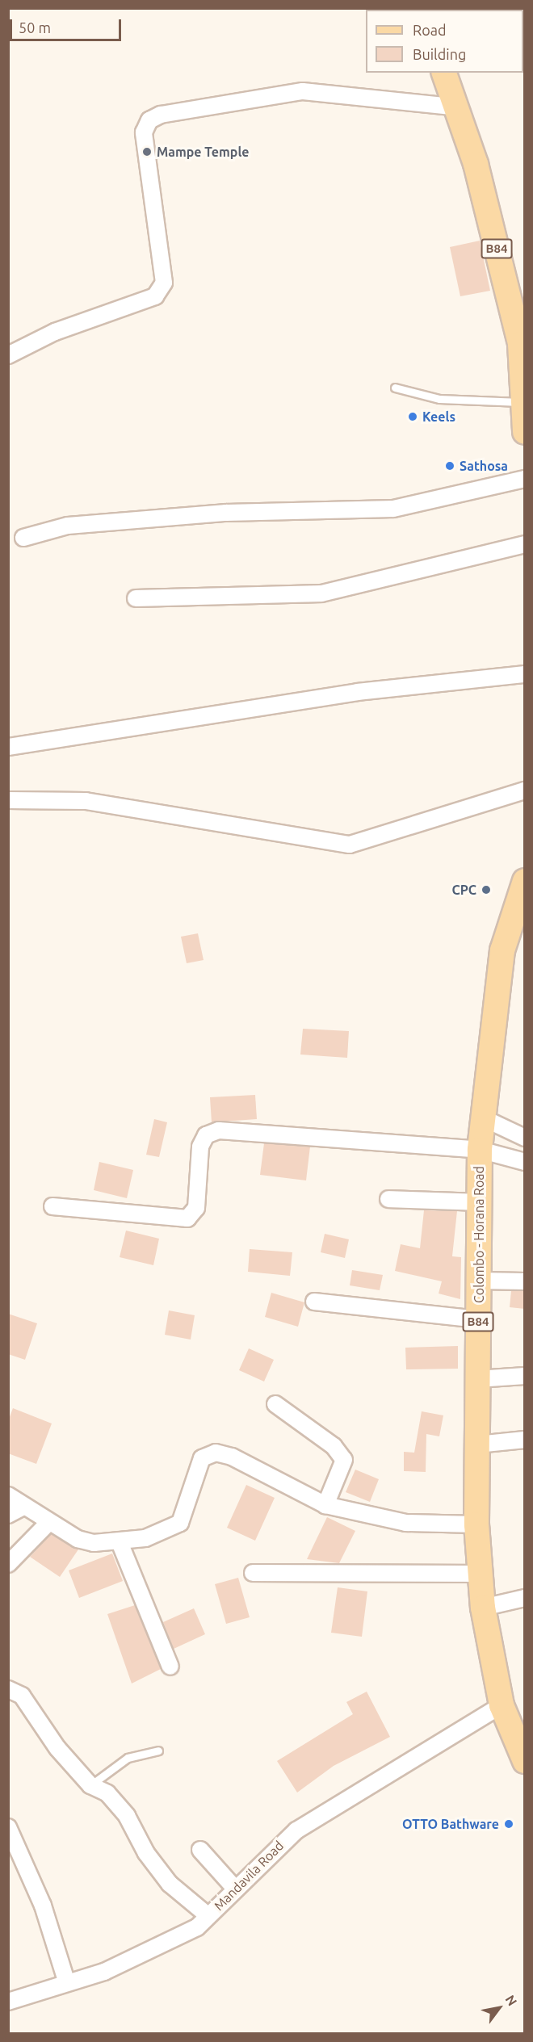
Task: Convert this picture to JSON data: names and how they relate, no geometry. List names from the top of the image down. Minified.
{"streets":{"main road":["B84","Colombo - Horana Road"],"street":["Mandavila Road"]},"crossings":[["Colombo - Horana Road","Mandavila Road"]],"places":["Mampe Temple","Keels","Sathosa","CPC","OTTO Bathware"],"legend":["Road","Building"],"scale_bar":"50 m","north":"top right"}
